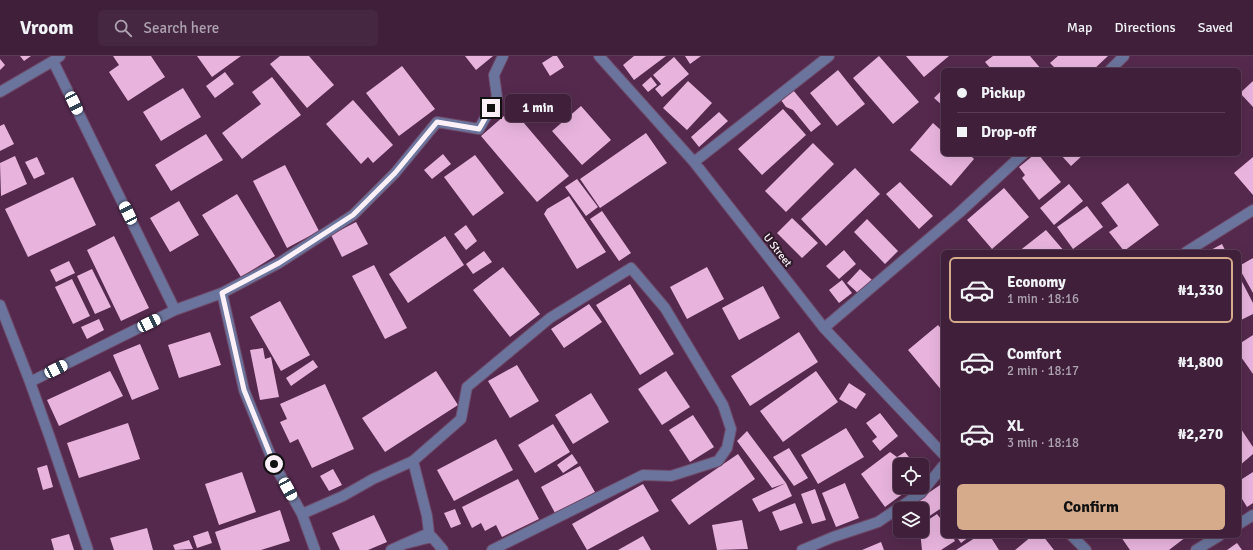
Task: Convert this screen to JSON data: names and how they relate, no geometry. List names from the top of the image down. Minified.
{"streets":{"street":["U Street"]},"page":{"header":"Vroom","search":"Search here","nav":["Map","Directions","Saved"],"banner":["Pickup","Drop-off"],"bubble":"1 min","list":[{"name":"Economy","note":"1 min · 18:16","value":"₦1,330"},{"name":"Comfort","note":"2 min · 18:17","value":"₦1,800"},{"name":"XL","note":"3 min · 18:18","value":"₦2,270"}],"buttons":"Confirm"}}
